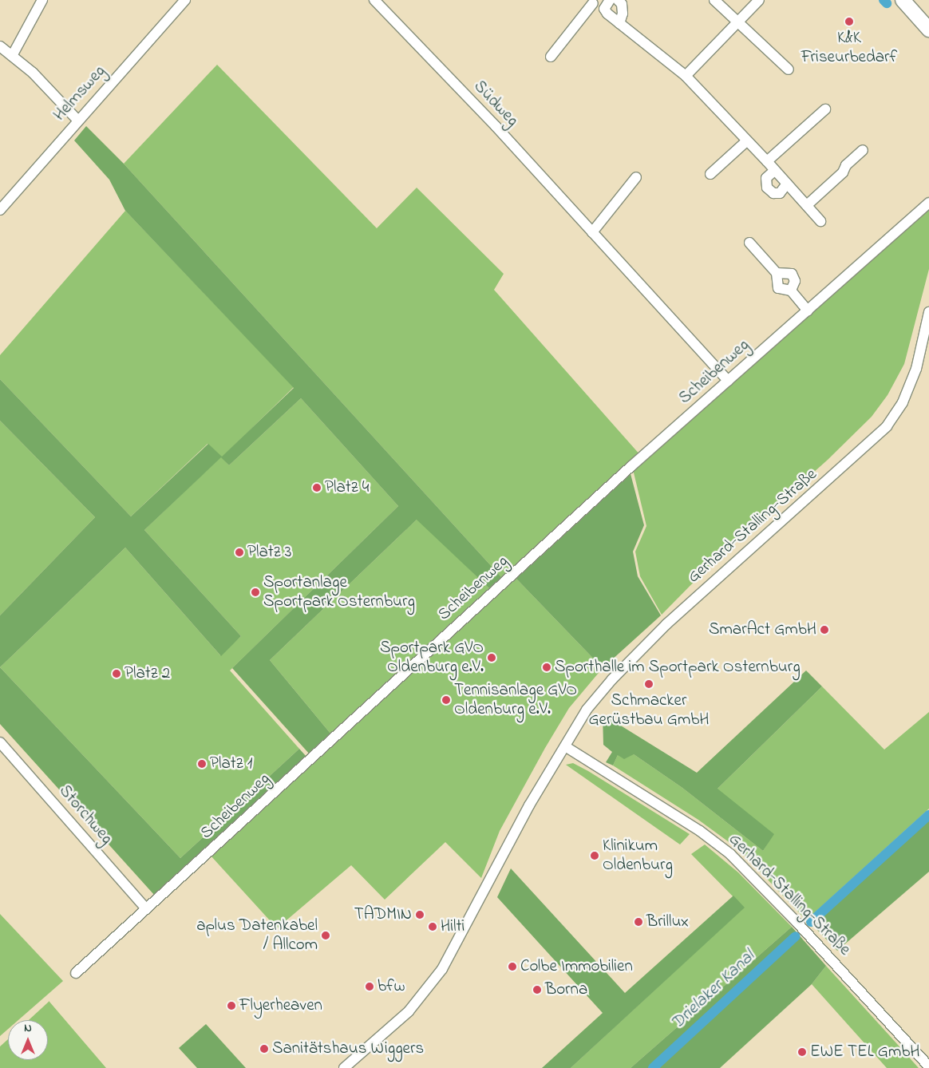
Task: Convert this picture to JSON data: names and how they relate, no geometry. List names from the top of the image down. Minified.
{"streets":{"street":["Helmsweg","Südweg","Scheibenweg","Gerhard-Stalling-Straße","Storchweg"]},"crossings":[["Südweg","Scheibenweg"],["Scheibenweg","Storchweg"]],"water":["Drielaker Kanal"],"places":["K&K Friseurbedarf","Platz 4","Platz 3","Sportanlage Sportpark Osternburg","SmarAct GmbH","Sportpark GVO Oldenburg e.V.","Sporthalle im Sportpark Osternburg","Platz 2","Schmacker Gerüstbau GmbH","Tennisanlage GVO Oldenburg e.V.","Platz 1","Klinikum Oldenburg","TADMIN","Brillux","Hilti","aplus Datenkabel / Allcom","Colbe Immobilien","bfw","Borna","Flyerheaven","Sanitätshaus Wiggers","EWE TEL GmbH"],"north":"top"}
